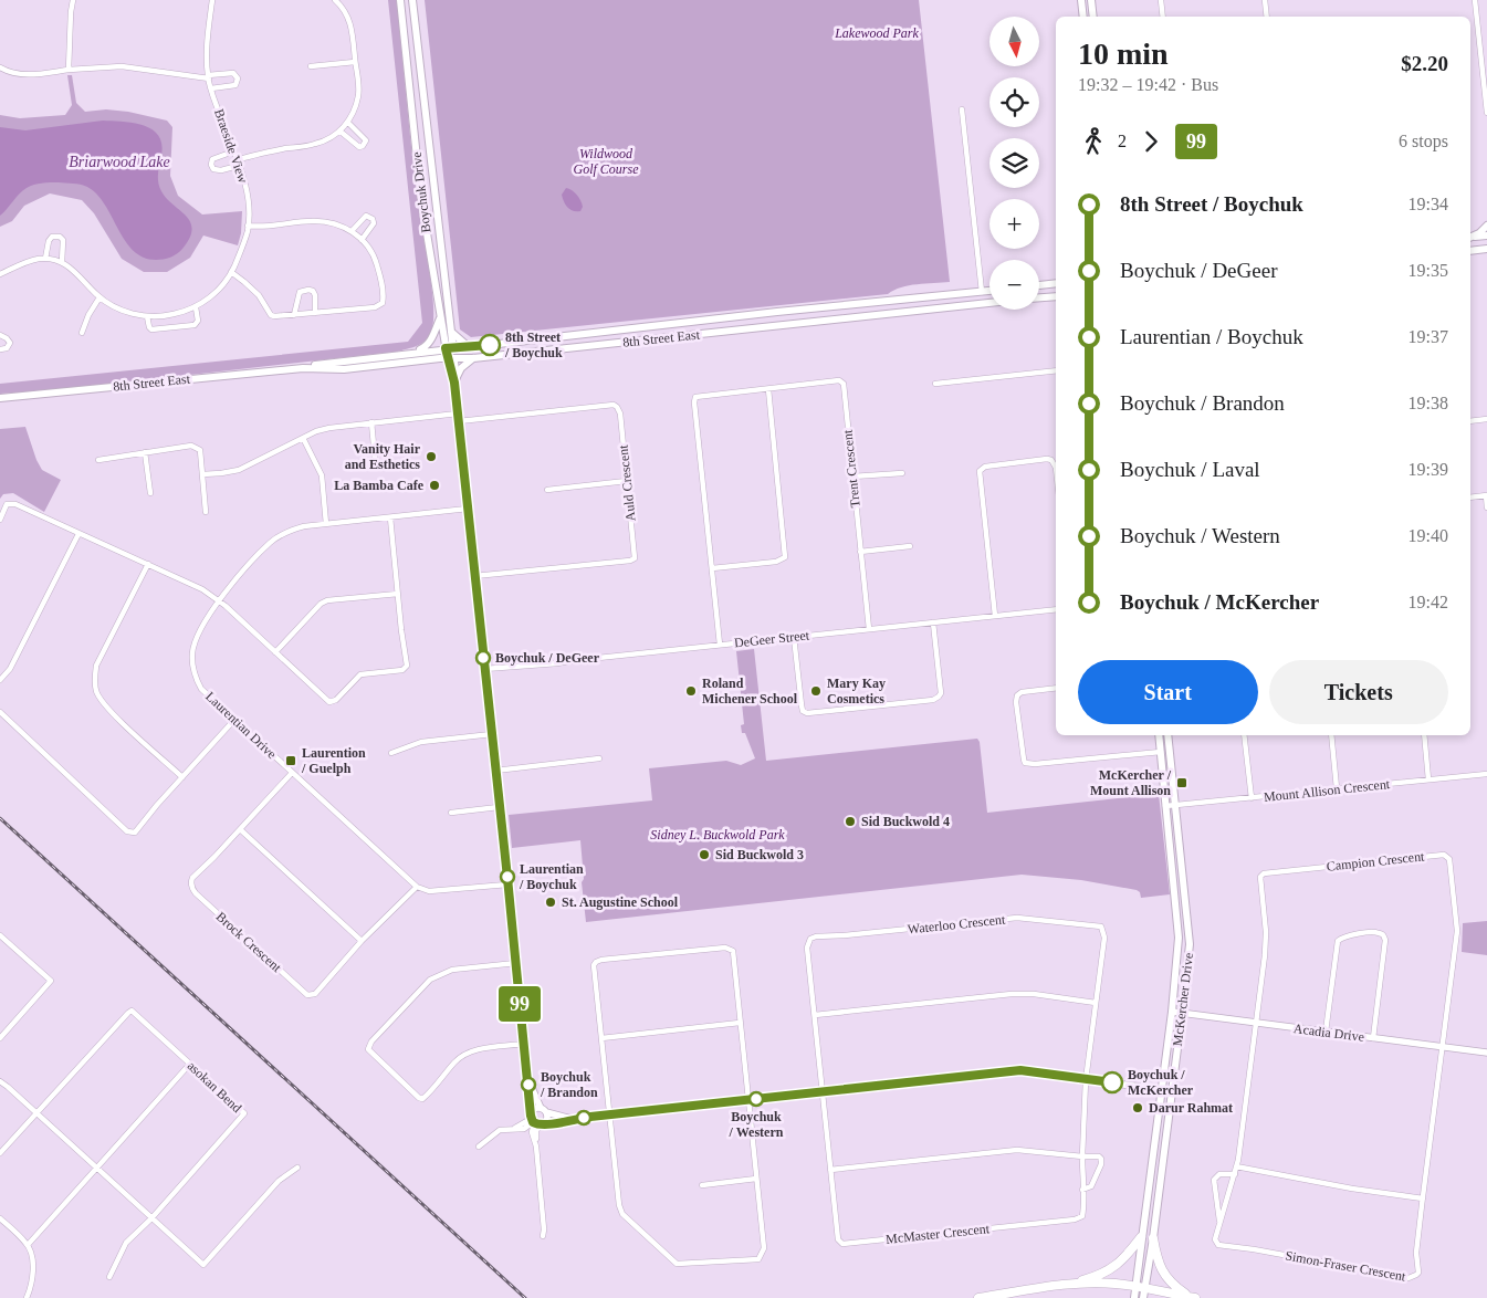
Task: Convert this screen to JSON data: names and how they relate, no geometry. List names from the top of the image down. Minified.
{"streets":{"main road":["Boychuk Drive","8th Street East","McKercher Drive"],"street":["Braeside View","Trent Crescent","Auld Crescent","DeGeer Street","Laurentian Drive","Mount Allison Crescent","Campion Crescent","Waterloo Crescent","Brock Crescent","Acadia Drive","asokan Bend","McMaster Crescent","Simon-Fraser Crescent"]},"crossings":[["Boychuk Drive","8th Street East"],["Boychuk Drive","Auld Crescent"],["Boychuk Drive","DeGeer Street"],["Boychuk Drive","Laurentian Drive"],["Trent Crescent","DeGeer Street"],["Laurentian Drive","Brock Crescent"],["Mount Allison Crescent","McKercher Drive"],["Campion Crescent","Acadia Drive"],["Campion Crescent","Simon-Fraser Crescent"],["Waterloo Crescent","McMaster Crescent"],["McKercher Drive","Acadia Drive"],["Acadia Drive","Simon-Fraser Crescent"]],"water":["Briarwood Lake"],"parks":["Lakewood Park","Wildwood Golf Course","Sidney L. Buckwold Park"],"places":{"other":["8th Street / Boychuk","Vanity Hair and Esthetics","La Bamba Cafe","Boychuk / DeGeer","Roland Michener School","Mary Kay Cosmetics","Sid Buckwold 4","Sid Buckwold 3","Laurentian / Boychuk","St. Augustine School","Boychuk / McKercher","Boychuk / Brandon","Boychuk / Western","Darur Rahmat"],"transit":["Laurention / Guelph","McKercher / Mount Allison"]},"lines":["bus line 99"],"north":"bottom","page":{"on_map":"99","map_buttons":["+","−"],"heading":["10 min","19:32 – 19:42 · Bus","$2.20"],"legs":["2","99","6 stops"],"list":[{"name":"8th Street / Boychuk","value":"19:34"},{"name":"Boychuk / DeGeer","value":"19:35"},{"name":"Laurentian / Boychuk","value":"19:37"},{"name":"Boychuk / Brandon","value":"19:38"},{"name":"Boychuk / Laval","value":"19:39"},{"name":"Boychuk / Western","value":"19:40"},{"name":"Boychuk / McKercher","value":"19:42"}],"buttons":["Start","Tickets"]}}
